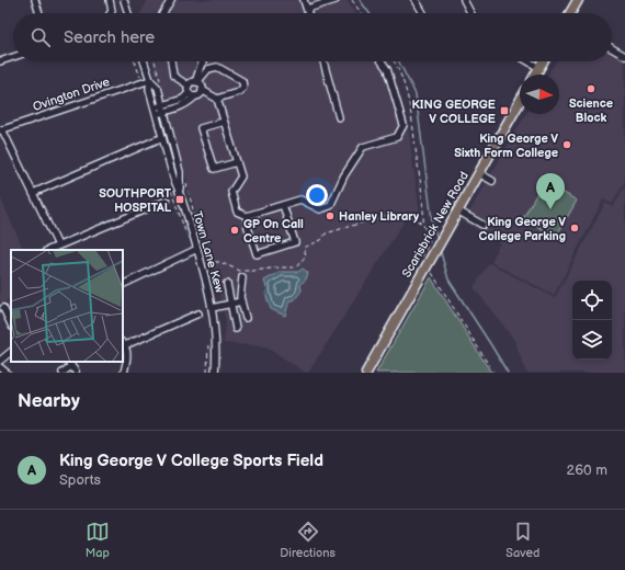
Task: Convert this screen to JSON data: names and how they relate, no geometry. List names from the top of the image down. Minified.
{"streets":{"highway":["Scarisbrick New Road"],"street":["Ovington Drive","Town Lane Kew"]},"crossings":[["Ovington Drive","Town Lane Kew"]],"places":{"other":["Science Block","King George V Sixth Form College","Hanley Library","King George V College Parking","GP On Call Centre"],"transit":["KING GEORGE V COLLEGE","SOUTHPORT HOSPITAL"]},"north":"right","page":{"search":"Search here","pins":"A","heading":"Nearby","list":[{"mark":"A","name":"King George V College Sports Field","note":"Sports","value":"260 m"}],"nav":["Map","Directions","Saved"]}}
